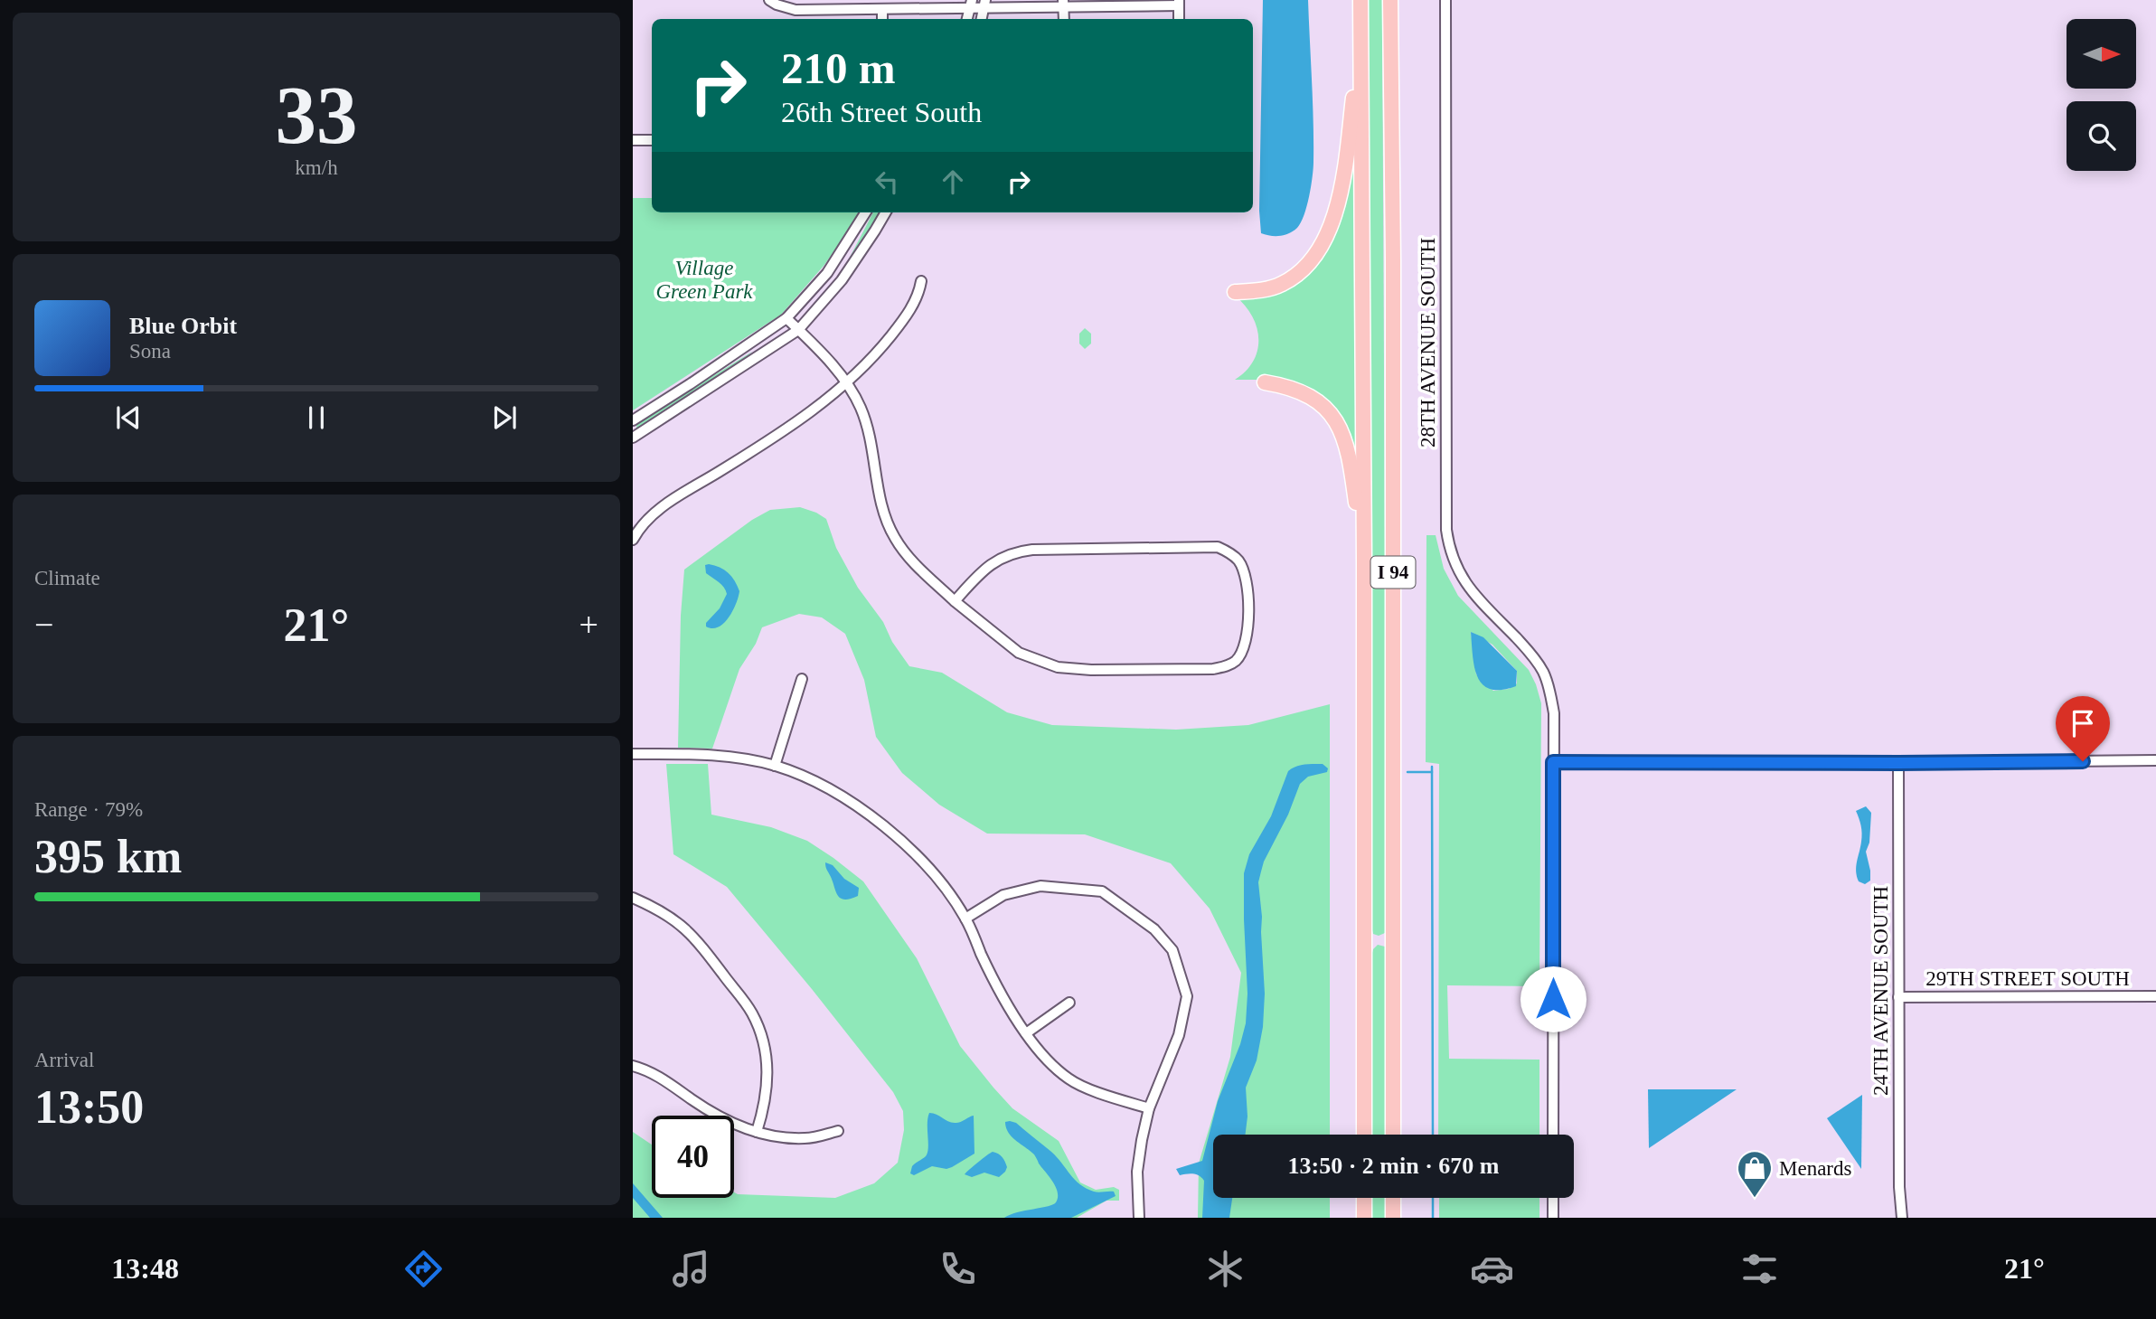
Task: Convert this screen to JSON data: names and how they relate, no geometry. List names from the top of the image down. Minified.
{"streets":{"highway":["I 94"],"street":["28TH AVENUE SOUTH","29TH STREET SOUTH","24TH AVENUE SOUTH"]},"crossings":[["29TH STREET SOUTH","24TH AVENUE SOUTH"]],"parks":["Village Green Park"],"places":{"shop":["Menards"]},"north":"right","page":{"tile":[["33","km/h"],"Climate",["Range · 79%","395 km"],["Arrival","13:50"]],"turn":["210 m","26th Street South"],"song":["Blue Orbit","Sona"],"heat":["−","21°","+"],"limit":"40","trip":"13:50 · 2 min · 670 m","tabs":["13:48","21°"]}}
